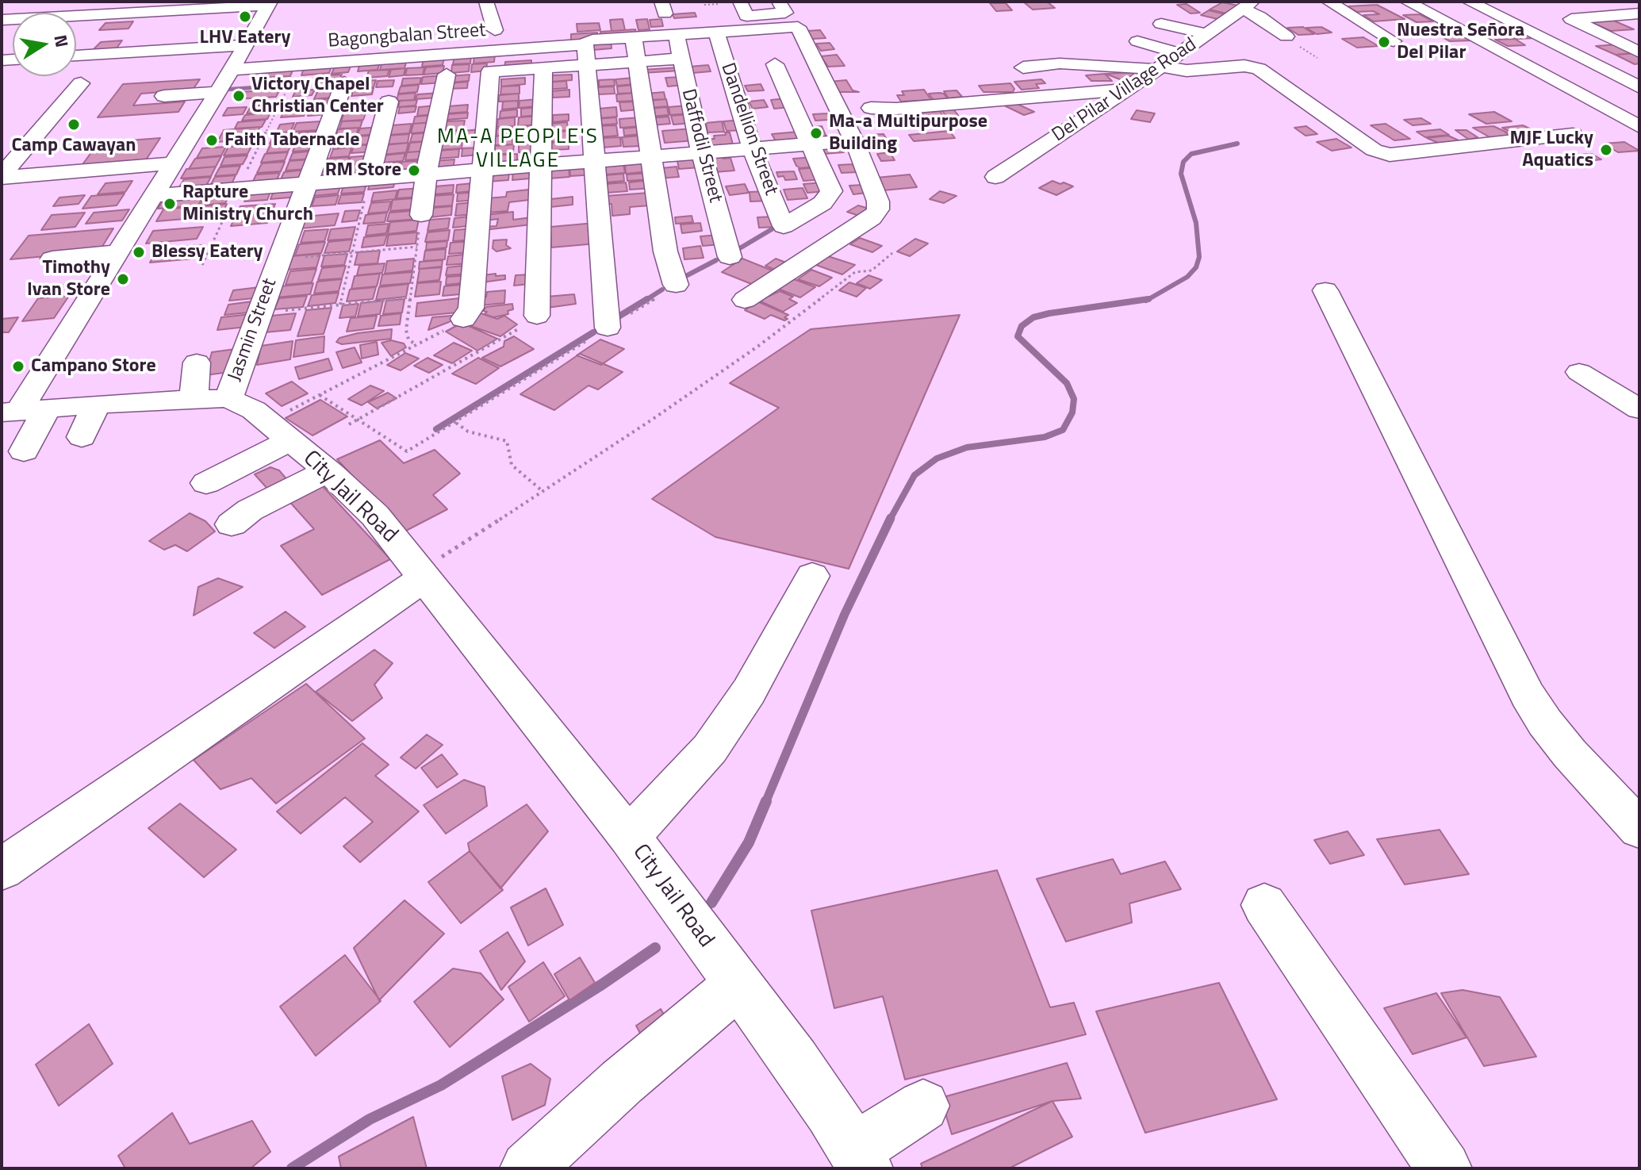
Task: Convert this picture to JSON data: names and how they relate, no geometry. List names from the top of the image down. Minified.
{"streets":{"street":["Bagongbalan Street","Del Pilar Village Road","Dandellion Street","Daffodil Street","Jasmin Street","City Jail Road"]},"crossings":[["Bagongbalan Street","Dandellion Street"],["Bagongbalan Street","Daffodil Street"],["Jasmin Street","City Jail Road"]],"districts":["MA-A PEOPLE'S VILLAGE"],"places":["LHV Eatery","Nuestra Señora Del Pilar","Victory Chapel Christian Center","Camp Cawayan","Ma-a Multipurpose Building","Faith Tabernacle","MJF Lucky Aquatics","RM Store","Rapture Ministry Church","Blessy Eatery","Timothy Ivan Store","Campano Store"],"north":"right"}
